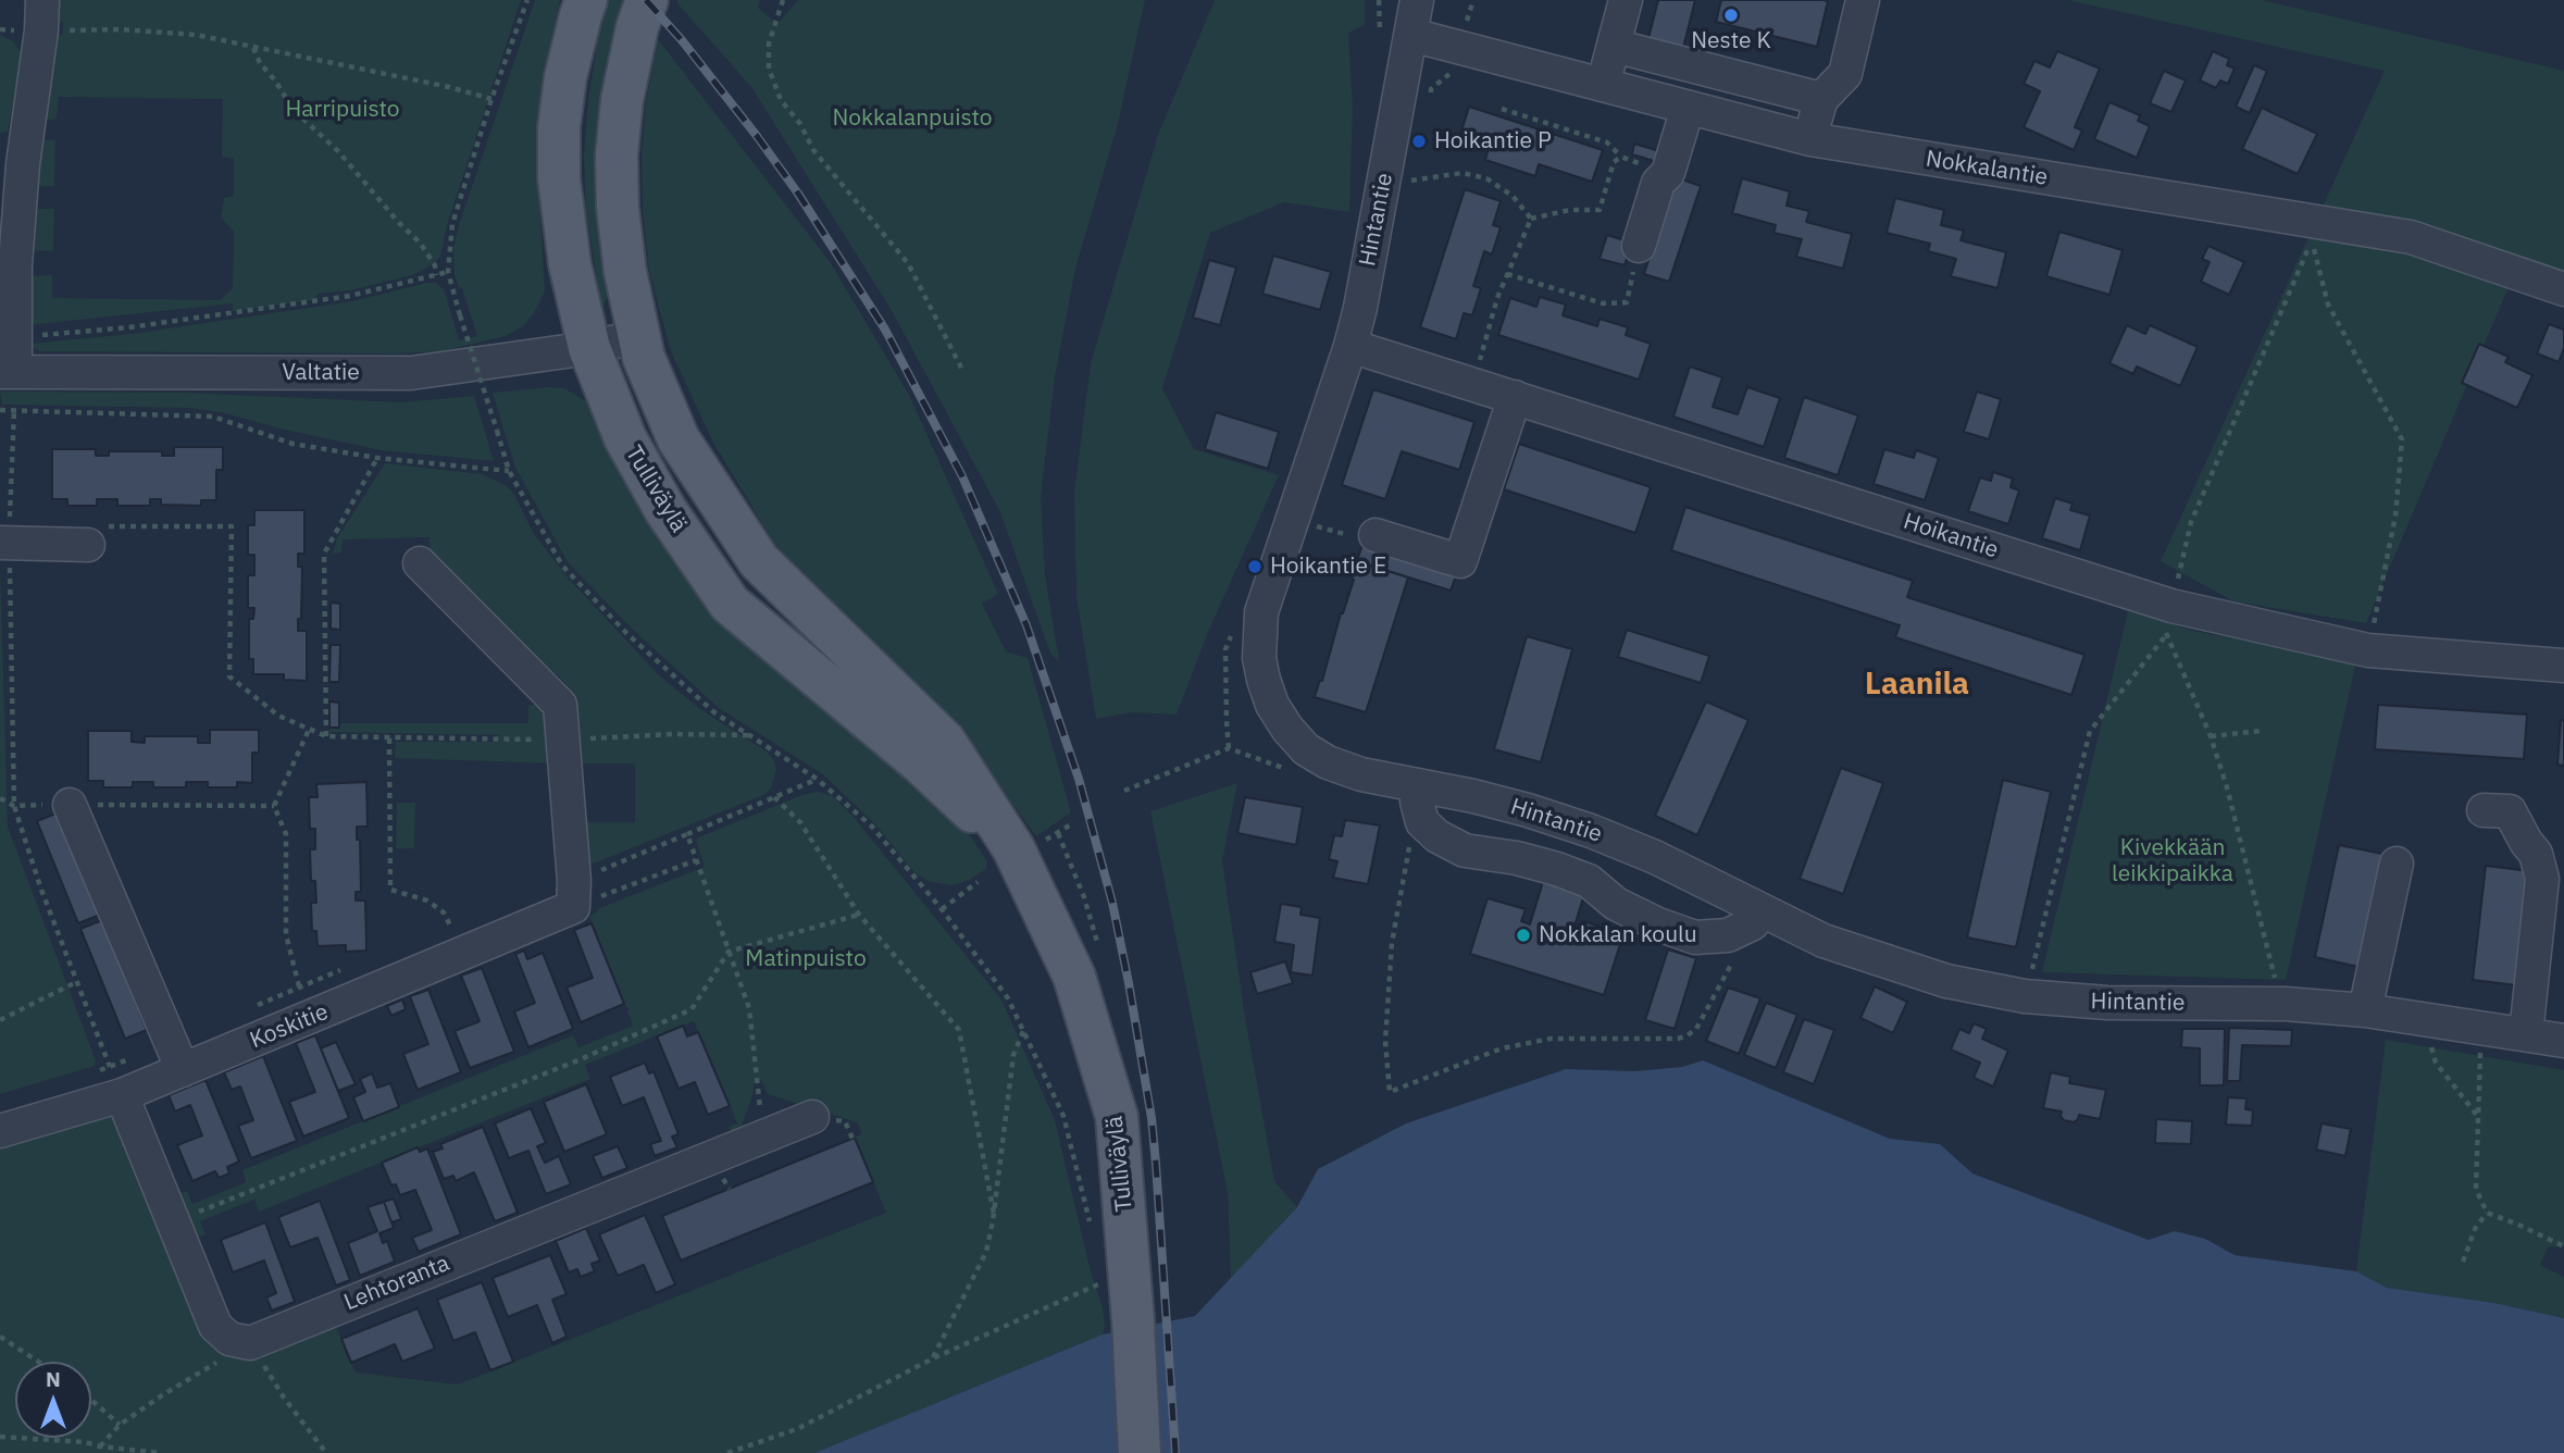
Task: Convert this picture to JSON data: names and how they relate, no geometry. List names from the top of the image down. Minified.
{"streets":{"main road":["Tulliväylä"],"street":["Nokkalantie","Hintantie","Valtatie","Hoikantie","Koskitie","Lehtoranta"]},"crossings":[["Nokkalantie","Hintantie"],["Hintantie","Hoikantie"],["Valtatie","Tulliväylä"]],"districts":["Laanila"],"parks":["Harripuisto","Nokkalanpuisto","Kivekkään leikkipaikka","Matinpuisto"],"places":["Neste K","Hoikantie P","Hoikantie E","Nokkalan koulu"],"north":"top"}
